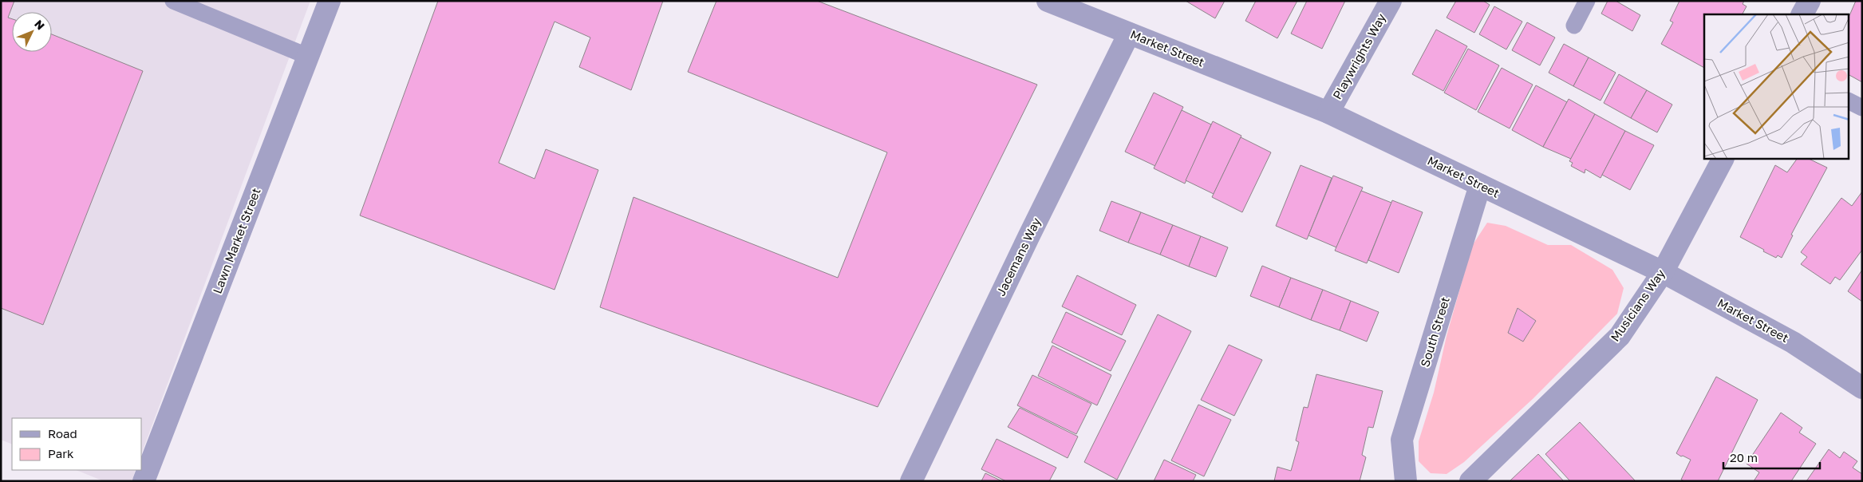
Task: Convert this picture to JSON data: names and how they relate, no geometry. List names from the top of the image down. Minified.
{"streets":{"street":["Market Street","Playwrights Way","Lawn Market Street","Jacemans Way","Musicians Way","South Street"]},"crossings":[["Market Street","Playwrights Way"],["Market Street","Jacemans Way"],["Market Street","Musicians Way"],["Market Street","South Street"]],"legend":["Road","Park"],"scale_bar":"20 m","north":"top right"}
